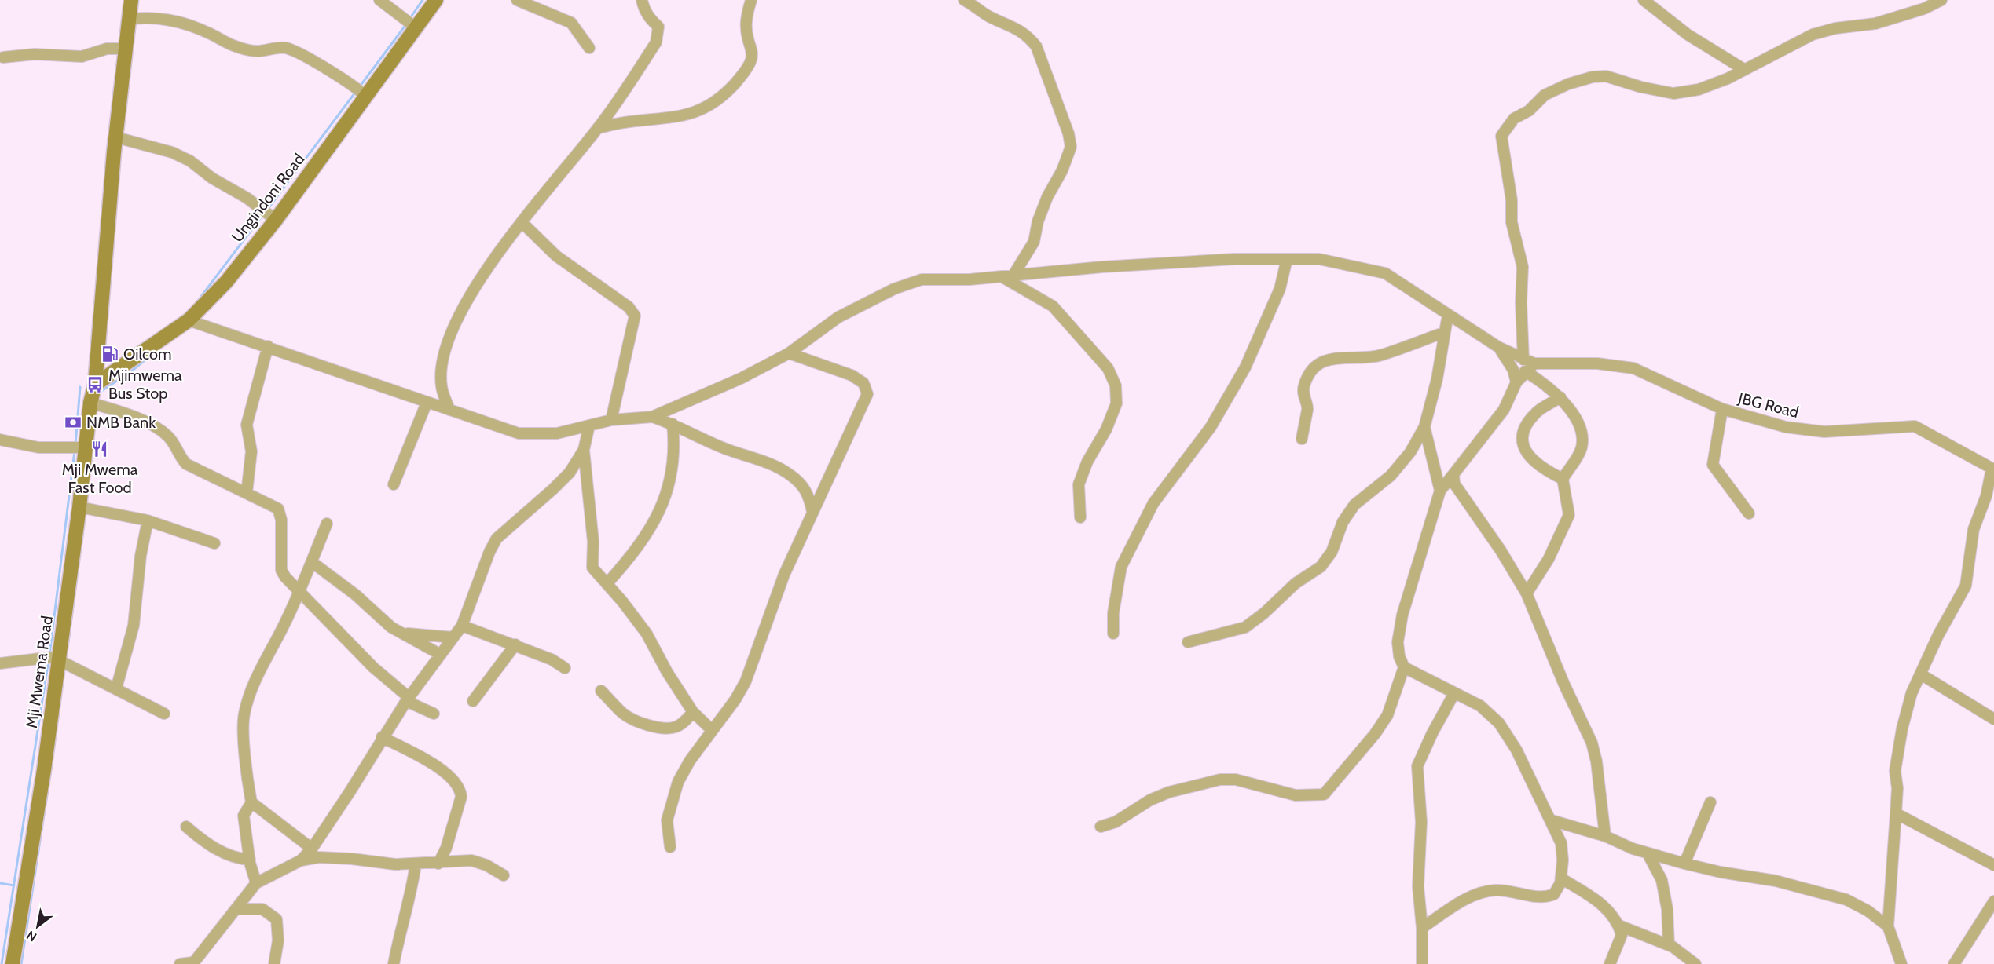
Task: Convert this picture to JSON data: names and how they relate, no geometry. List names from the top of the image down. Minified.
{"streets":{"main road":["Ungindoni Road","Mji Mwema Road"],"street":["JBG Road"]},"crossings":[["Ungindoni Road","Mji Mwema Road"]],"places":{"fuel station":["Oilcom"],"bus stop":["Mjimwema Bus Stop"],"bank":["NMB Bank"],"restaurant":["Mji Mwema Fast Food"]},"north":"bottom left"}
